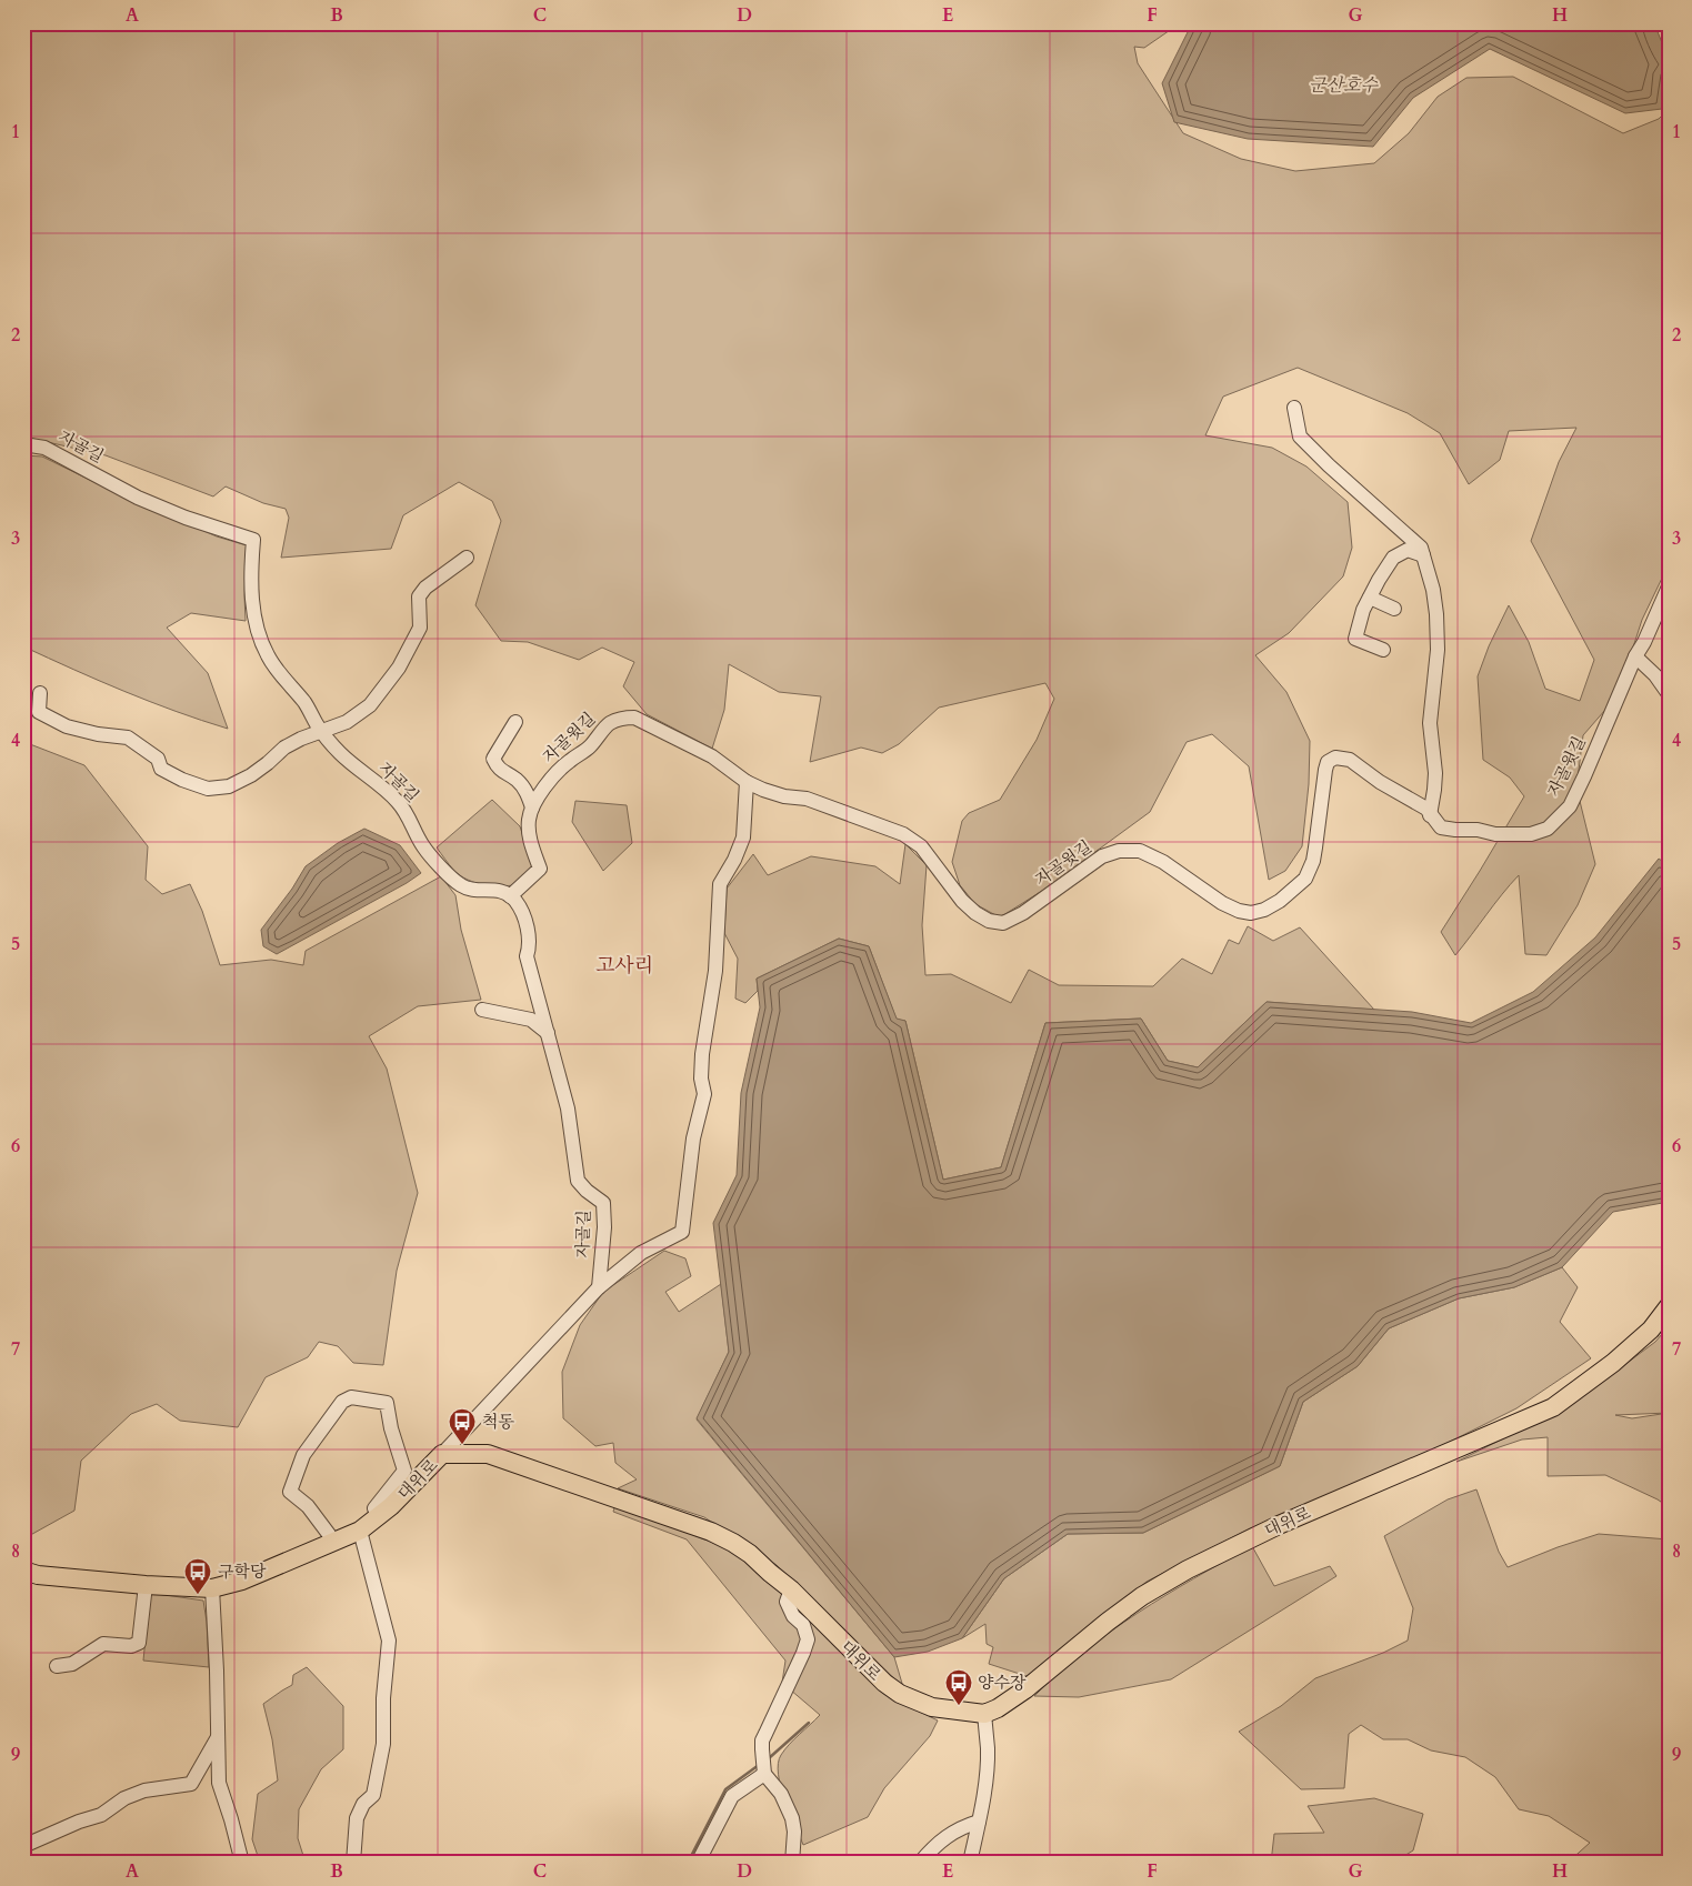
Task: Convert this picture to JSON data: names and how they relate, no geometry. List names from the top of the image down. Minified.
{"streets":{"main road":["대위로"],"street":["자골길","자골윗길"]},"crossings":[["자골길","자골윗길"]],"districts":["고사리"],"water":["군산호수"],"places":{"bus stop":["척동","구학당","양수장"]},"grid":{"columns":["A","B","C","D","E","F","G","H"],"rows":["1","2","3","4","5","6","7","8","9"]}}
